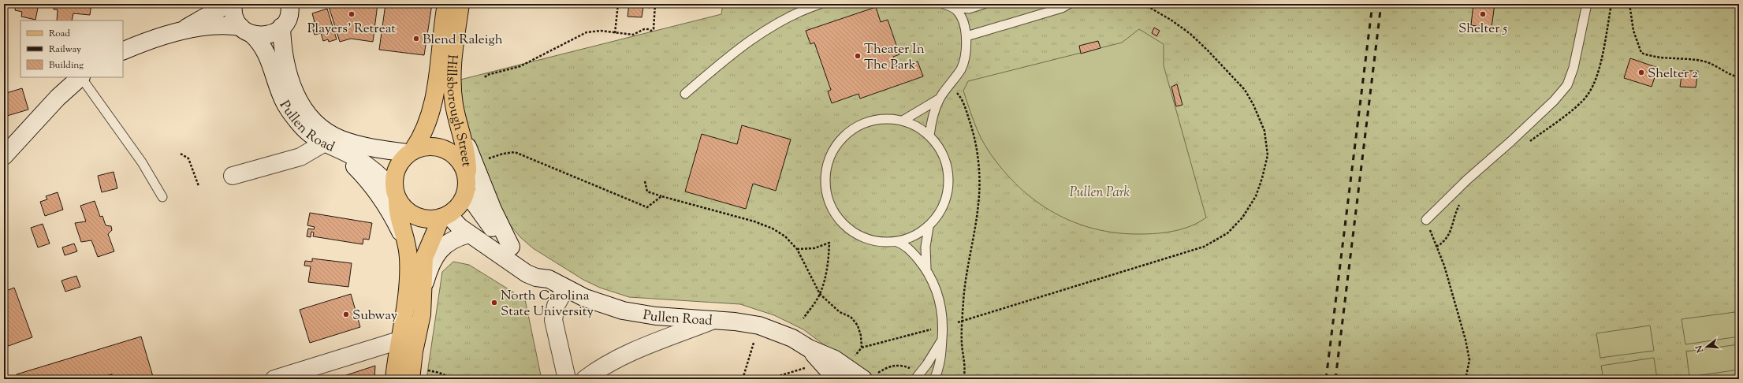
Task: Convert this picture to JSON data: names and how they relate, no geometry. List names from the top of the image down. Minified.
{"streets":{"main road":["Hillsborough Street","Pullen Road"]},"crossings":[["Hillsborough Street","Pullen Road"]],"parks":["Pullen Park"],"places":["Players' Retreat","Shelter 5","Blend Raleigh","Theater In The Park","Shelter 2","North Carolina State University","Subway"],"legend":["Road","Railway","Building"],"north":"left"}
